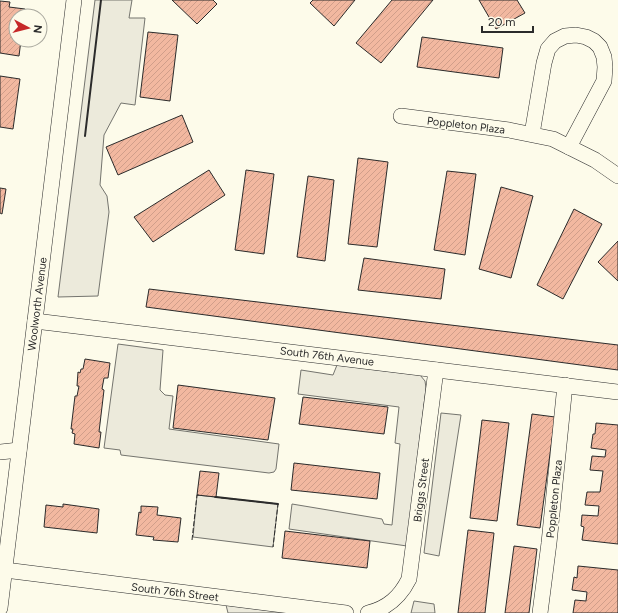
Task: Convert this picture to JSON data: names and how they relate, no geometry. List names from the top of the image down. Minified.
{"streets":{"street":["Poppleton Plaza","Woolworth Avenue","South 76th Avenue","Briggs Street","South 76th Street"]},"crossings":[["Poppleton Plaza","South 76th Avenue"],["Woolworth Avenue","South 76th Avenue"],["Woolworth Avenue","South 76th Street"],["South 76th Avenue","Briggs Street"]],"scale_bar":"20 m","north":"right"}
